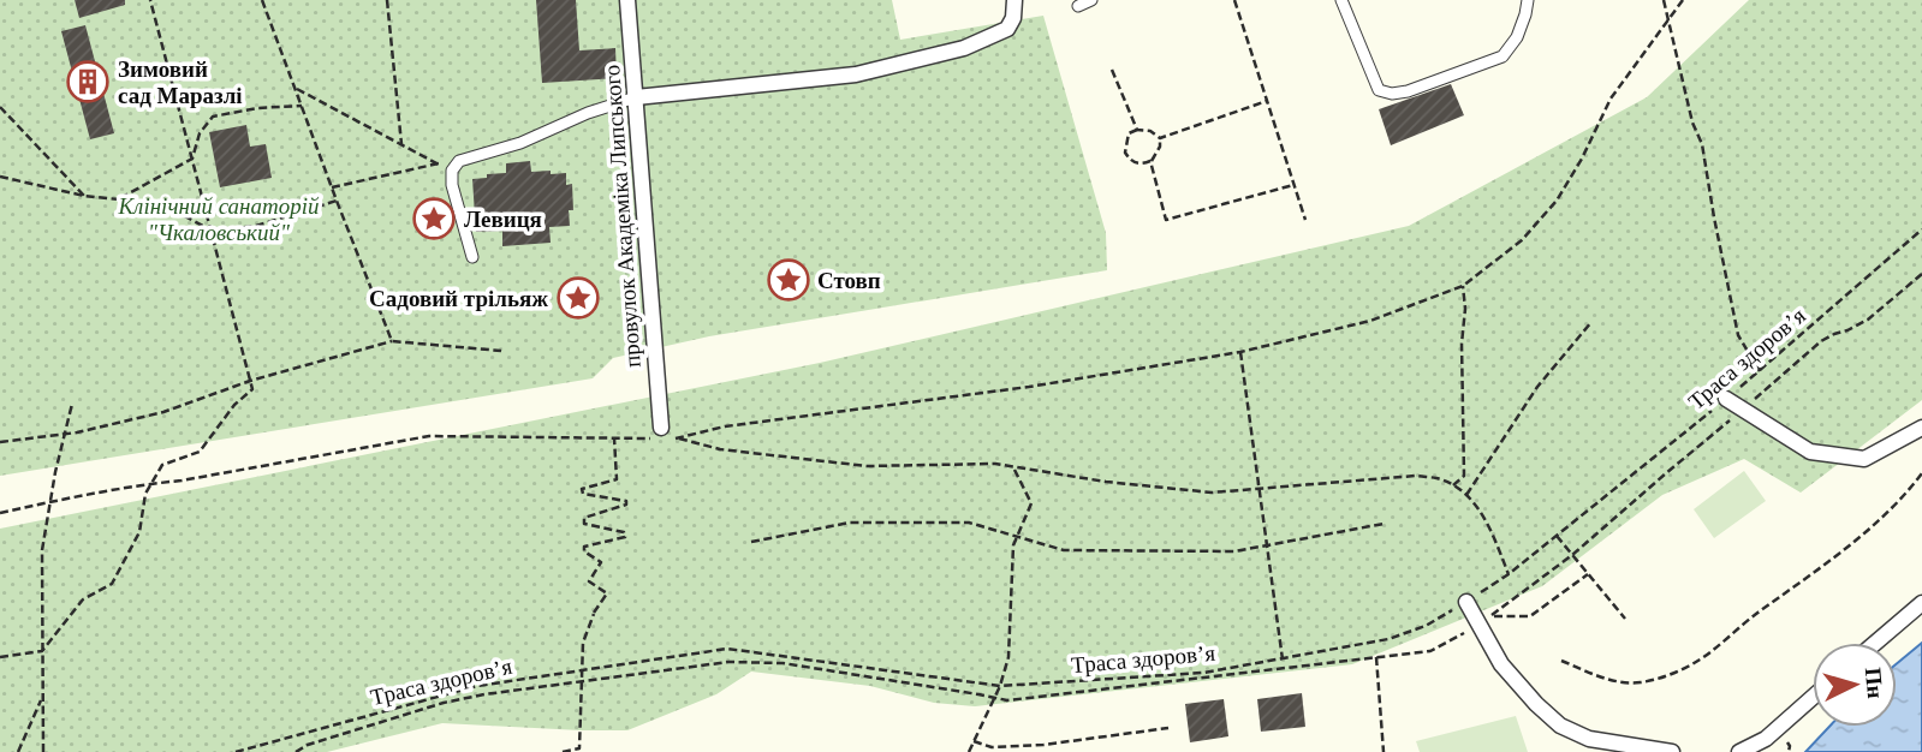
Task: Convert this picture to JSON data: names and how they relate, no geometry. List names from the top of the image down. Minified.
{"streets":{"street":["провулок Академіка Липського"],"path":["Траса здоров’я"]},"parks":["Клінічний санаторій \"Чкаловський\""],"places":{"building":["Зимовий сад Маразлі"],"place":["Левиця","Стовп","Садовий трільяж"]},"north":"right"}
